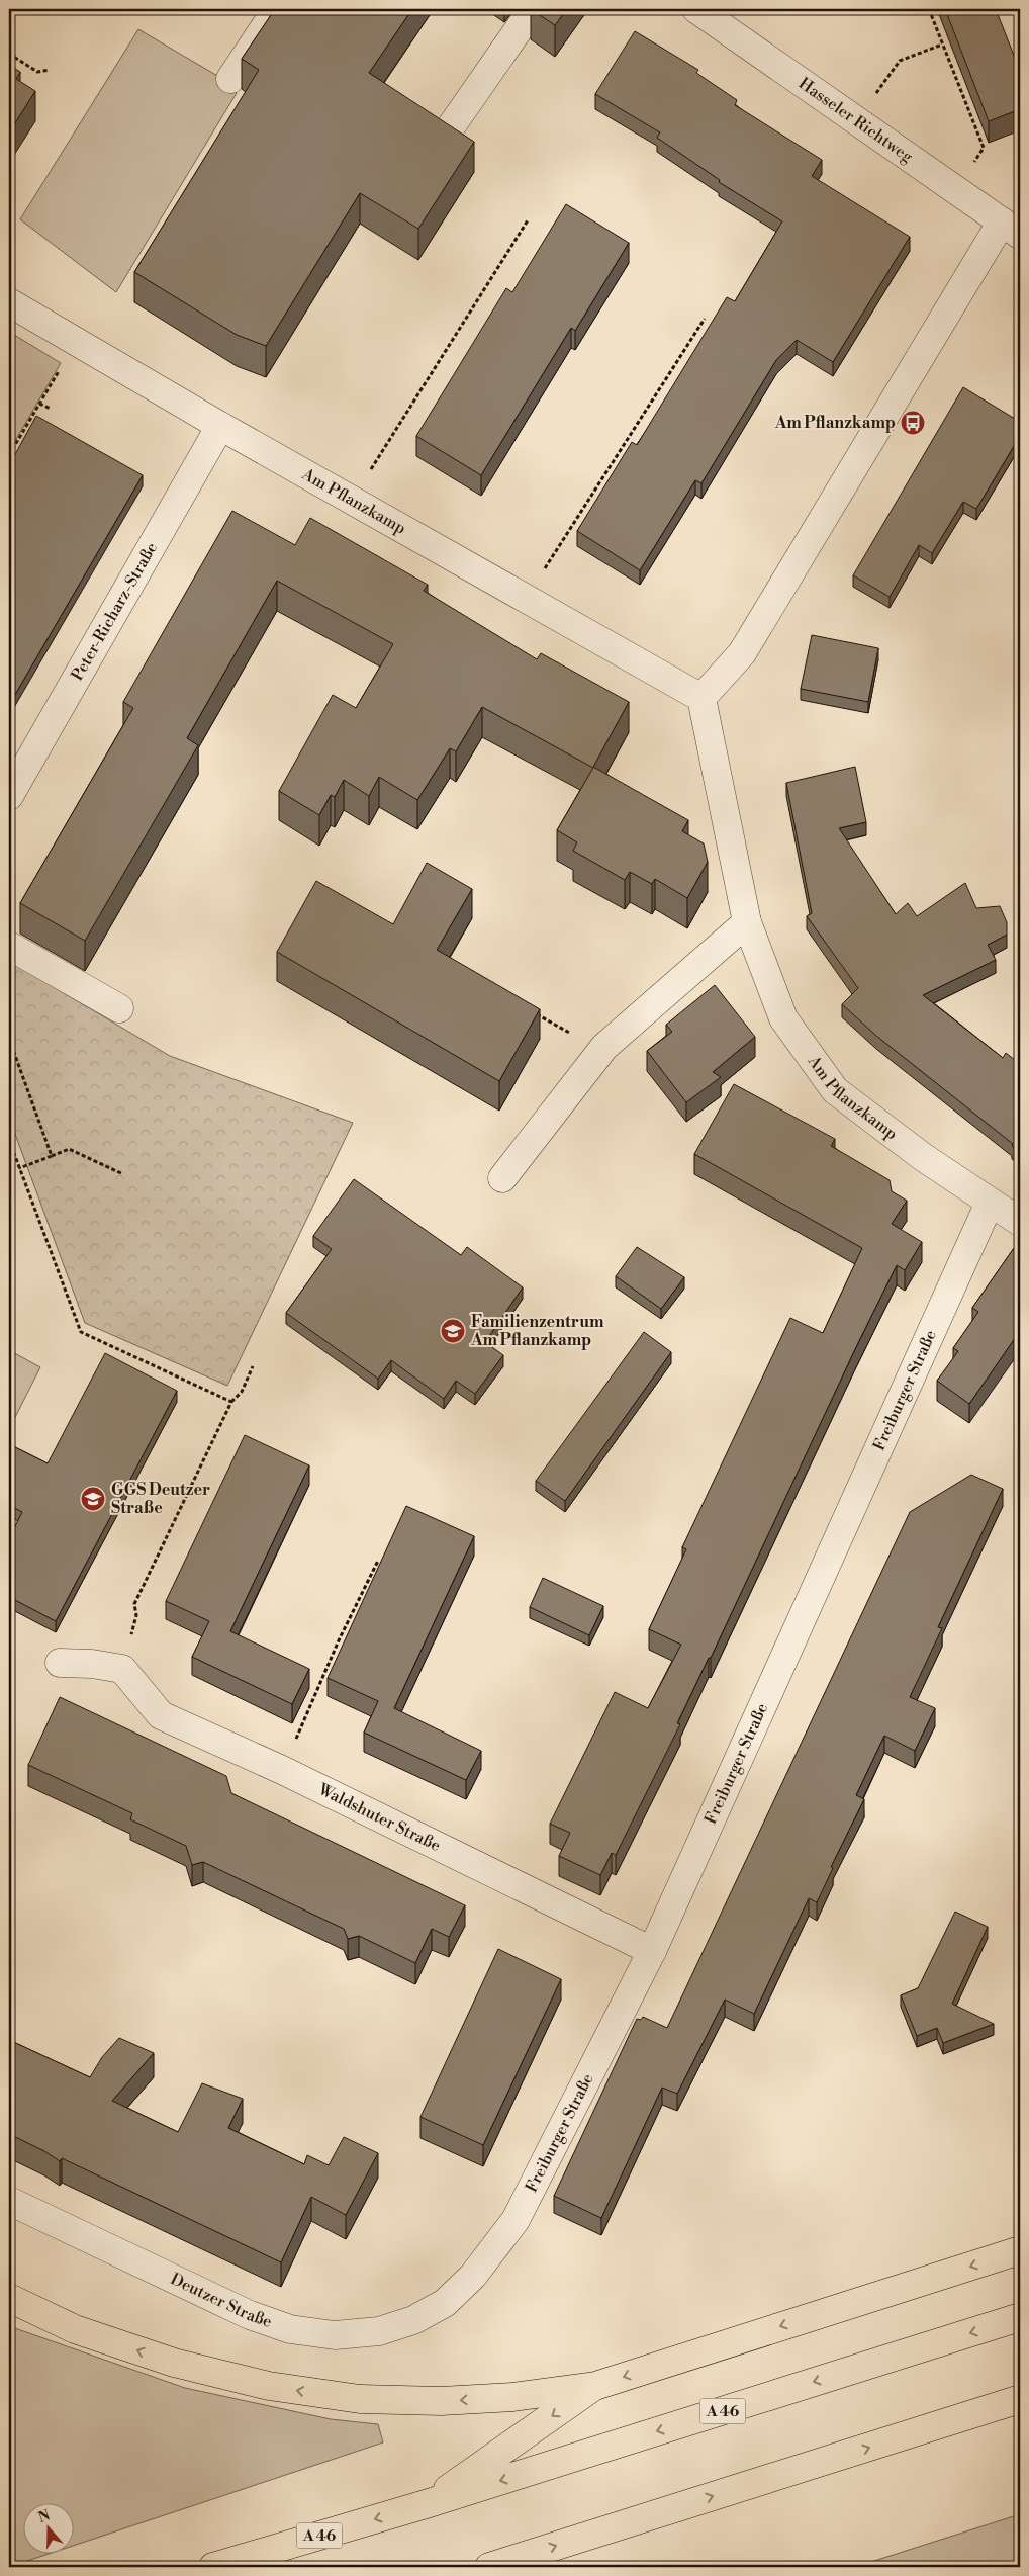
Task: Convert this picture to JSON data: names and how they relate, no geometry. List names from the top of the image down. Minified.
{"streets":{"highway":["A 46"],"street":["Hasseler Richtweg","Am Pflanzkamp","Peter-Richarz-Straße","Freiburger Straße","Waldshuter Straße","Deutzer Straße"]},"crossings":[["Am Pflanzkamp","Peter-Richarz-Straße"],["Am Pflanzkamp","Freiburger Straße"],["Freiburger Straße","Waldshuter Straße"],["Freiburger Straße","Deutzer Straße"]],"places":{"bus stop":["Am Pflanzkamp"],"school or university":["Familienzentrum Am Pflanzkamp","GGS Deutzer Straße"]},"north":"top"}
